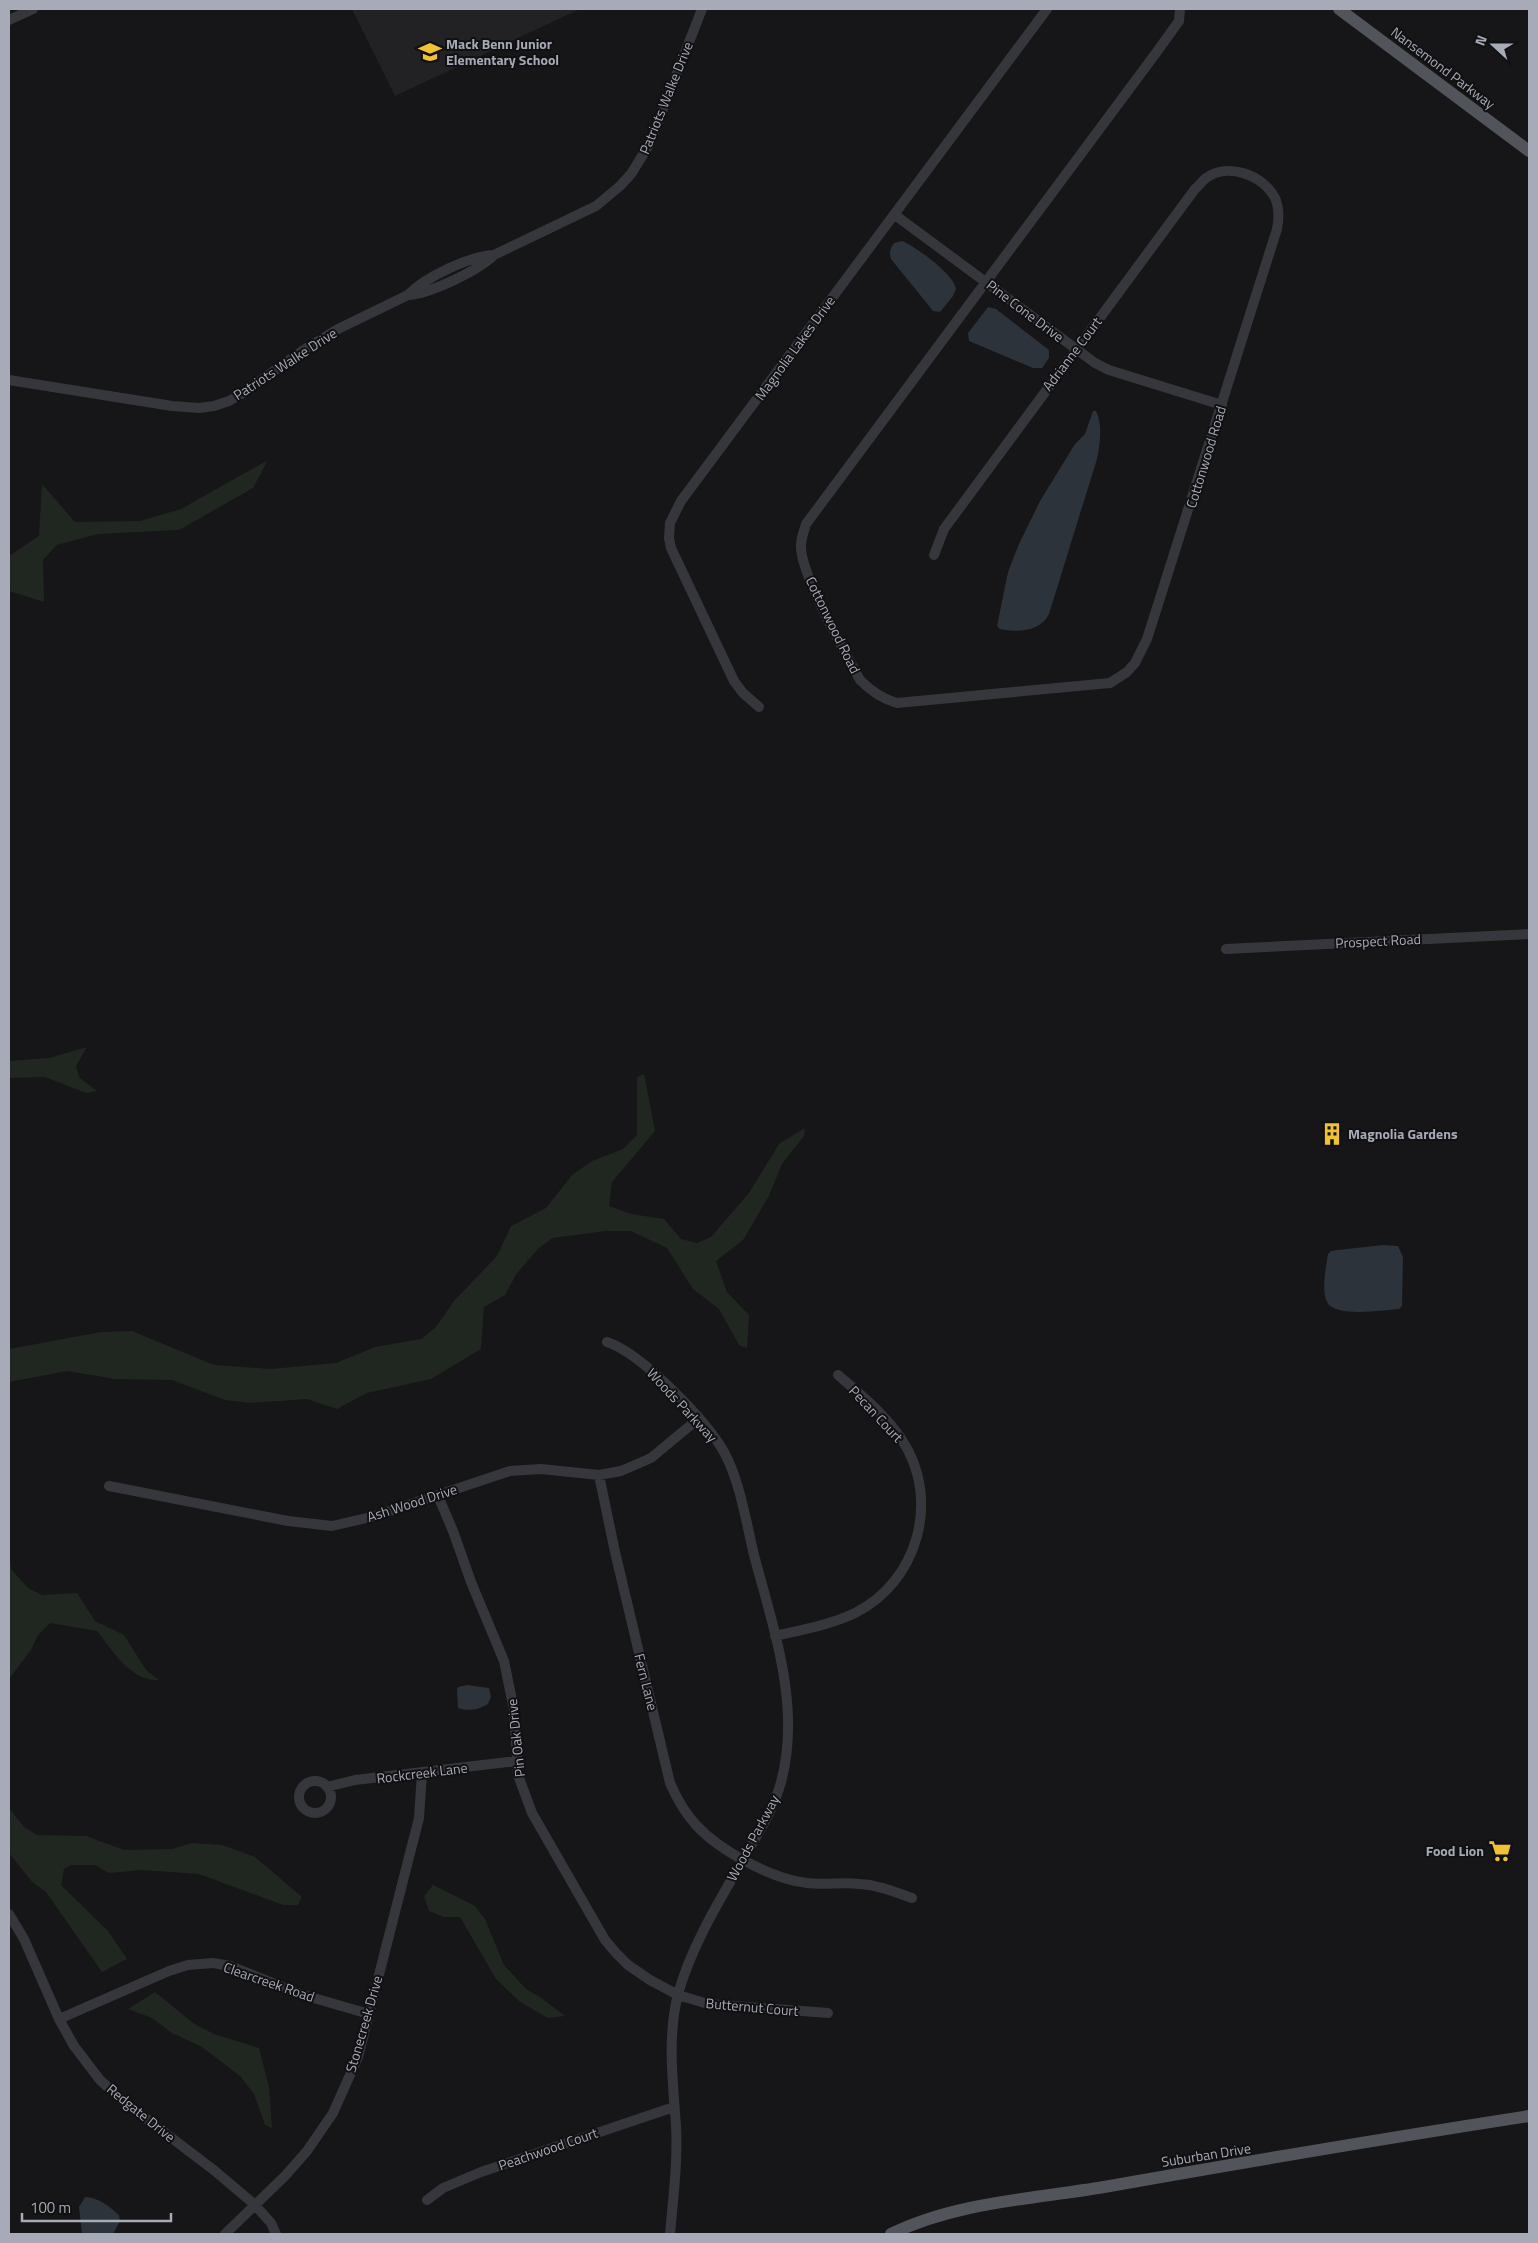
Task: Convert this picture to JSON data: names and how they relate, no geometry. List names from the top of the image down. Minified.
{"streets":{"main road":["Nansemond Parkway","Suburban Drive"],"street":["Patriots Walke Drive","Pine Cone Drive","Magnolia Lakes Drive","Adrianne Court","Cottonwood Road","Prospect Road","Woods Parkway","Pecan Court","Ash Wood Drive","Fern Lane","Pin Oak Drive","Rockcreek Lane","Clearcreek Road","Butternut Court","Stonecreek Drive","Redgate Drive","Peachwood Court"]},"crossings":[["Pine Cone Drive","Magnolia Lakes Drive"],["Pine Cone Drive","Adrianne Court"],["Pine Cone Drive","Cottonwood Road"],["Adrianne Court","Cottonwood Road"],["Woods Parkway","Pecan Court"],["Woods Parkway","Ash Wood Drive"],["Woods Parkway","Fern Lane"],["Woods Parkway","Pin Oak Drive"],["Woods Parkway","Butternut Court"],["Woods Parkway","Peachwood Court"],["Ash Wood Drive","Fern Lane"],["Ash Wood Drive","Pin Oak Drive"],["Pin Oak Drive","Rockcreek Lane"],["Pin Oak Drive","Butternut Court"],["Rockcreek Lane","Stonecreek Drive"],["Clearcreek Road","Stonecreek Drive"],["Clearcreek Road","Redgate Drive"],["Stonecreek Drive","Redgate Drive"]],"places":{"school or university":["Mack Benn Junior Elementary School"],"building":["Magnolia Gardens"],"supermarket":["Food Lion"]},"scale_bar":"100 m","north":"left"}
